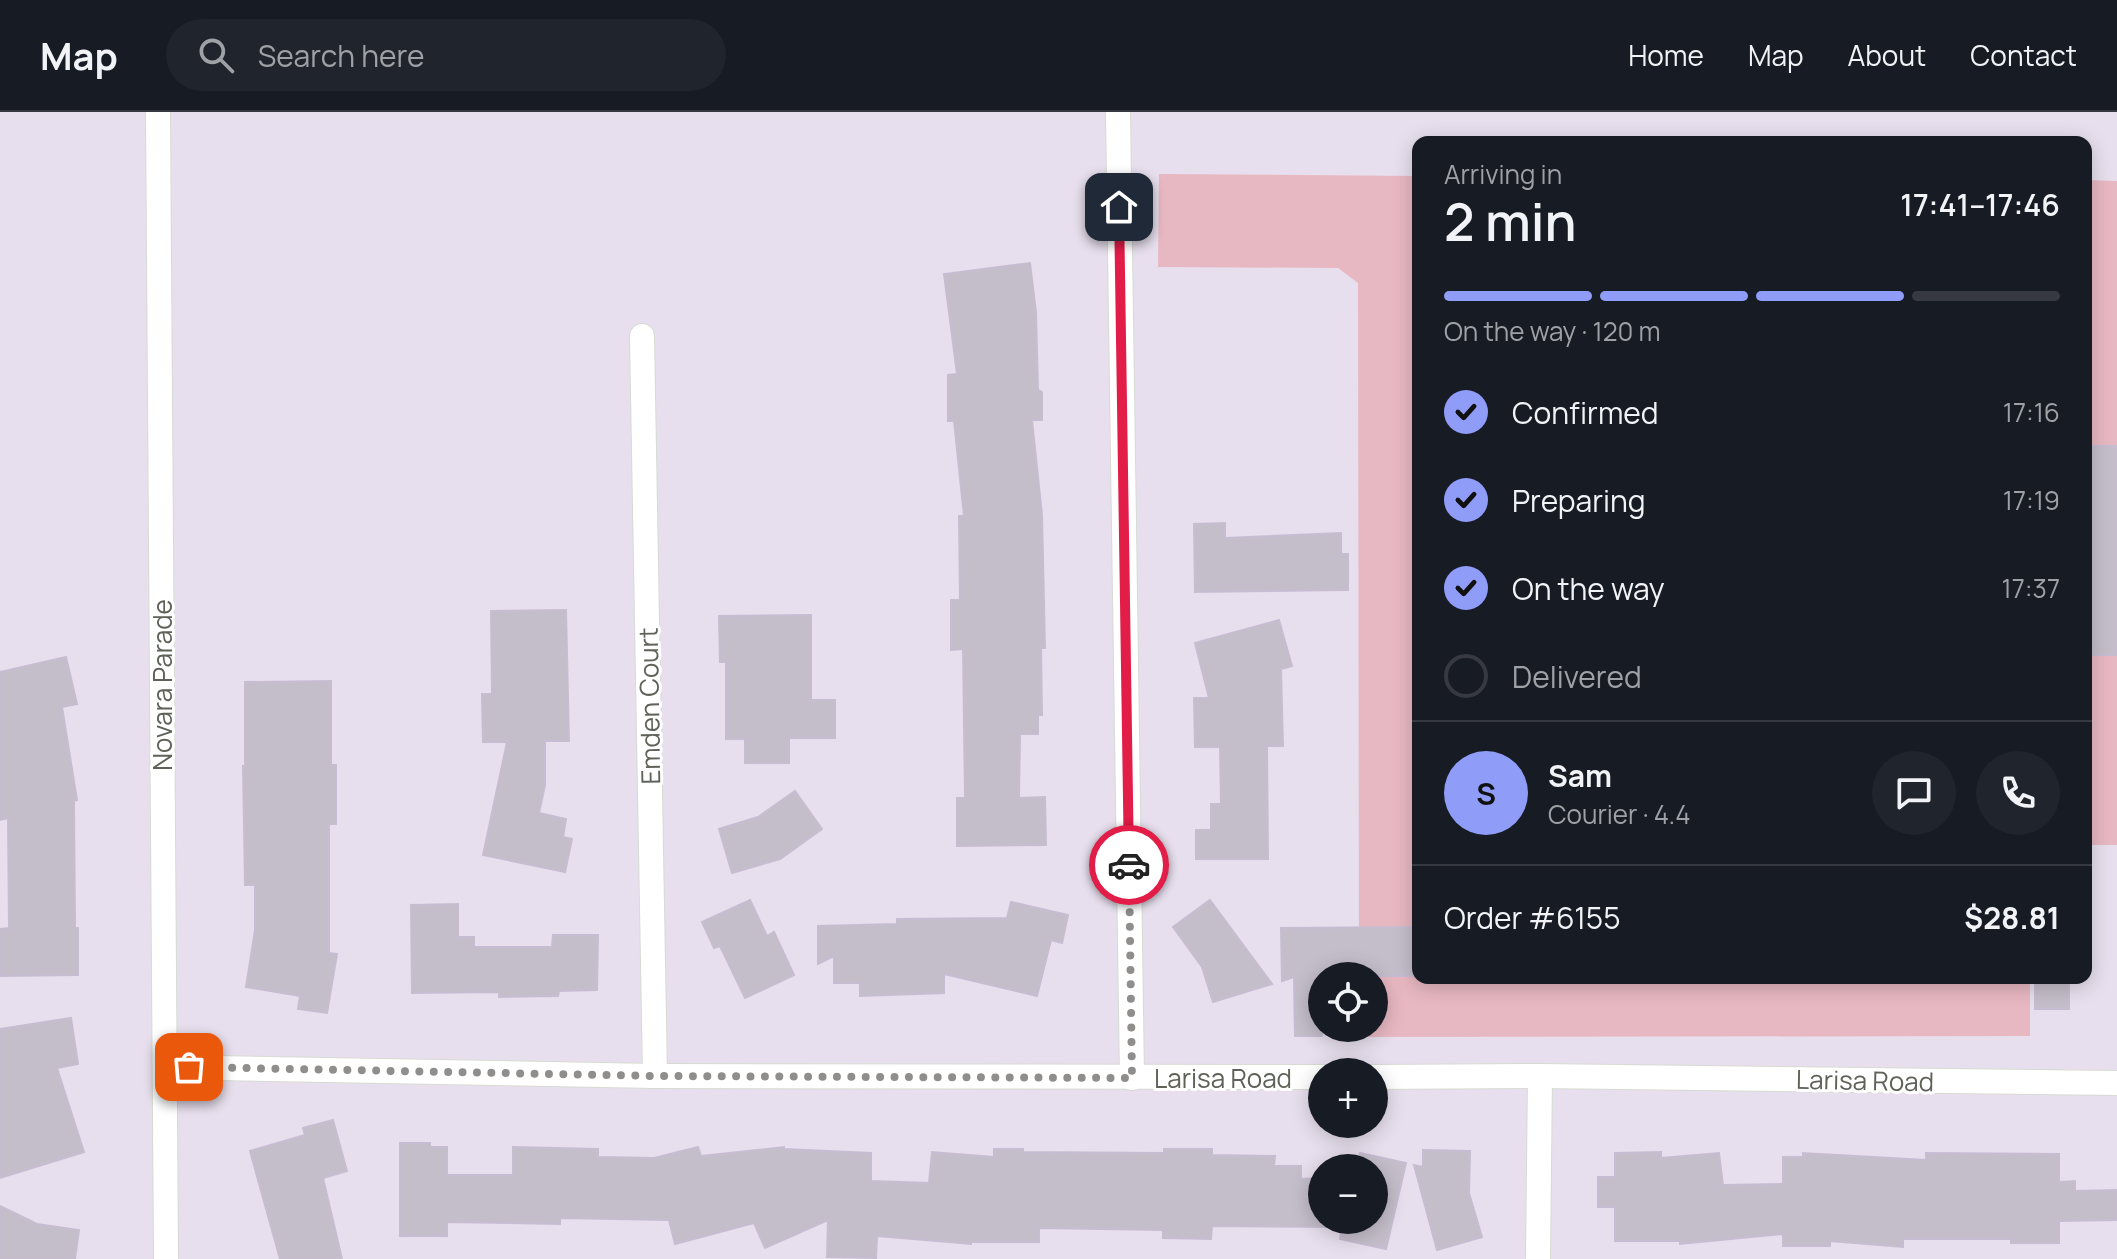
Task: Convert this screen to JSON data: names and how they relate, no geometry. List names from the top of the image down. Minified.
{"streets":{"street":["Novara Parade","Emden Court","Larisa Road"]},"crossings":[["Novara Parade","Larisa Road"],["Emden Court","Larisa Road"]],"page":{"header":"Map","search":"Search here","nav":["Home","Map","About","Contact"],"heading":["2 min","Arriving in","17:41–17:46"],"panel":["Sam","Courier · 4.4","Order #6155","$28.81"],"bar":"On the way · 120 m","list":[["Confirmed","17:16"],["Preparing","17:19"],["On the way","17:37"],"Delivered"],"round":"S","map_buttons":["+","−"]}}
